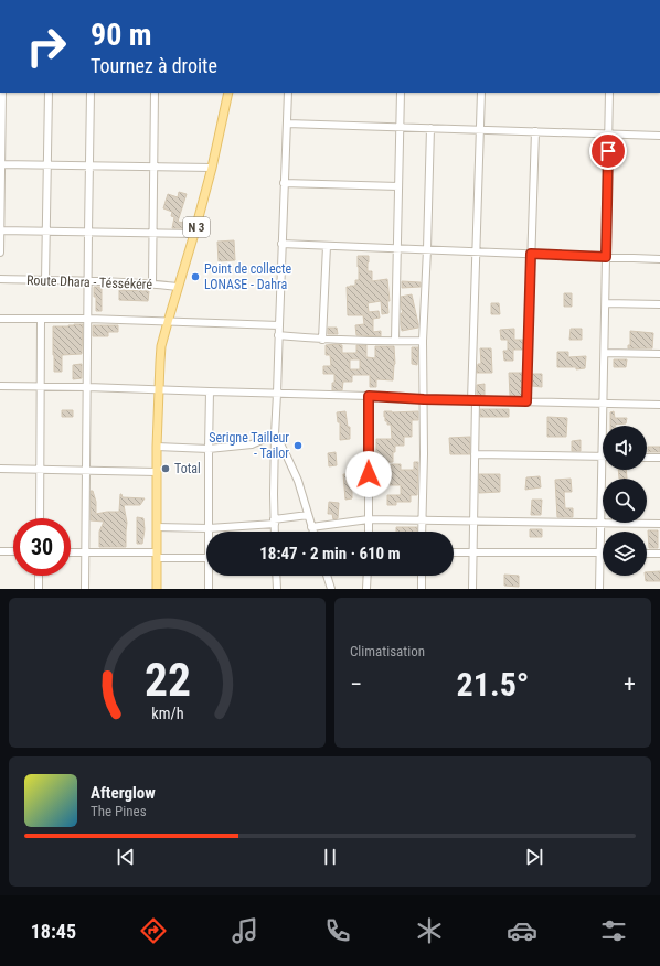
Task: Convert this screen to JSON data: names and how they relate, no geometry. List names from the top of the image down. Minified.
{"streets":{"main road":["N 3"],"street":["Route Dhara - Téssékéré"]},"crossings":[["N 3","Route Dhara - Téssékéré"]],"places":["Point de collecte LONASE - Dahra","Serigne Tailleur - Tailor","Total"],"page":{"turn":["90 m","Tournez à droite"],"limit":"30","trip":"18:47 · 2 min · 610 m","tile":"Climatisation","heat":["−","21.5°","+"],"song":["Afterglow","The Pines"],"tabs":"18:45","gauge":["22","km/h"]}}
